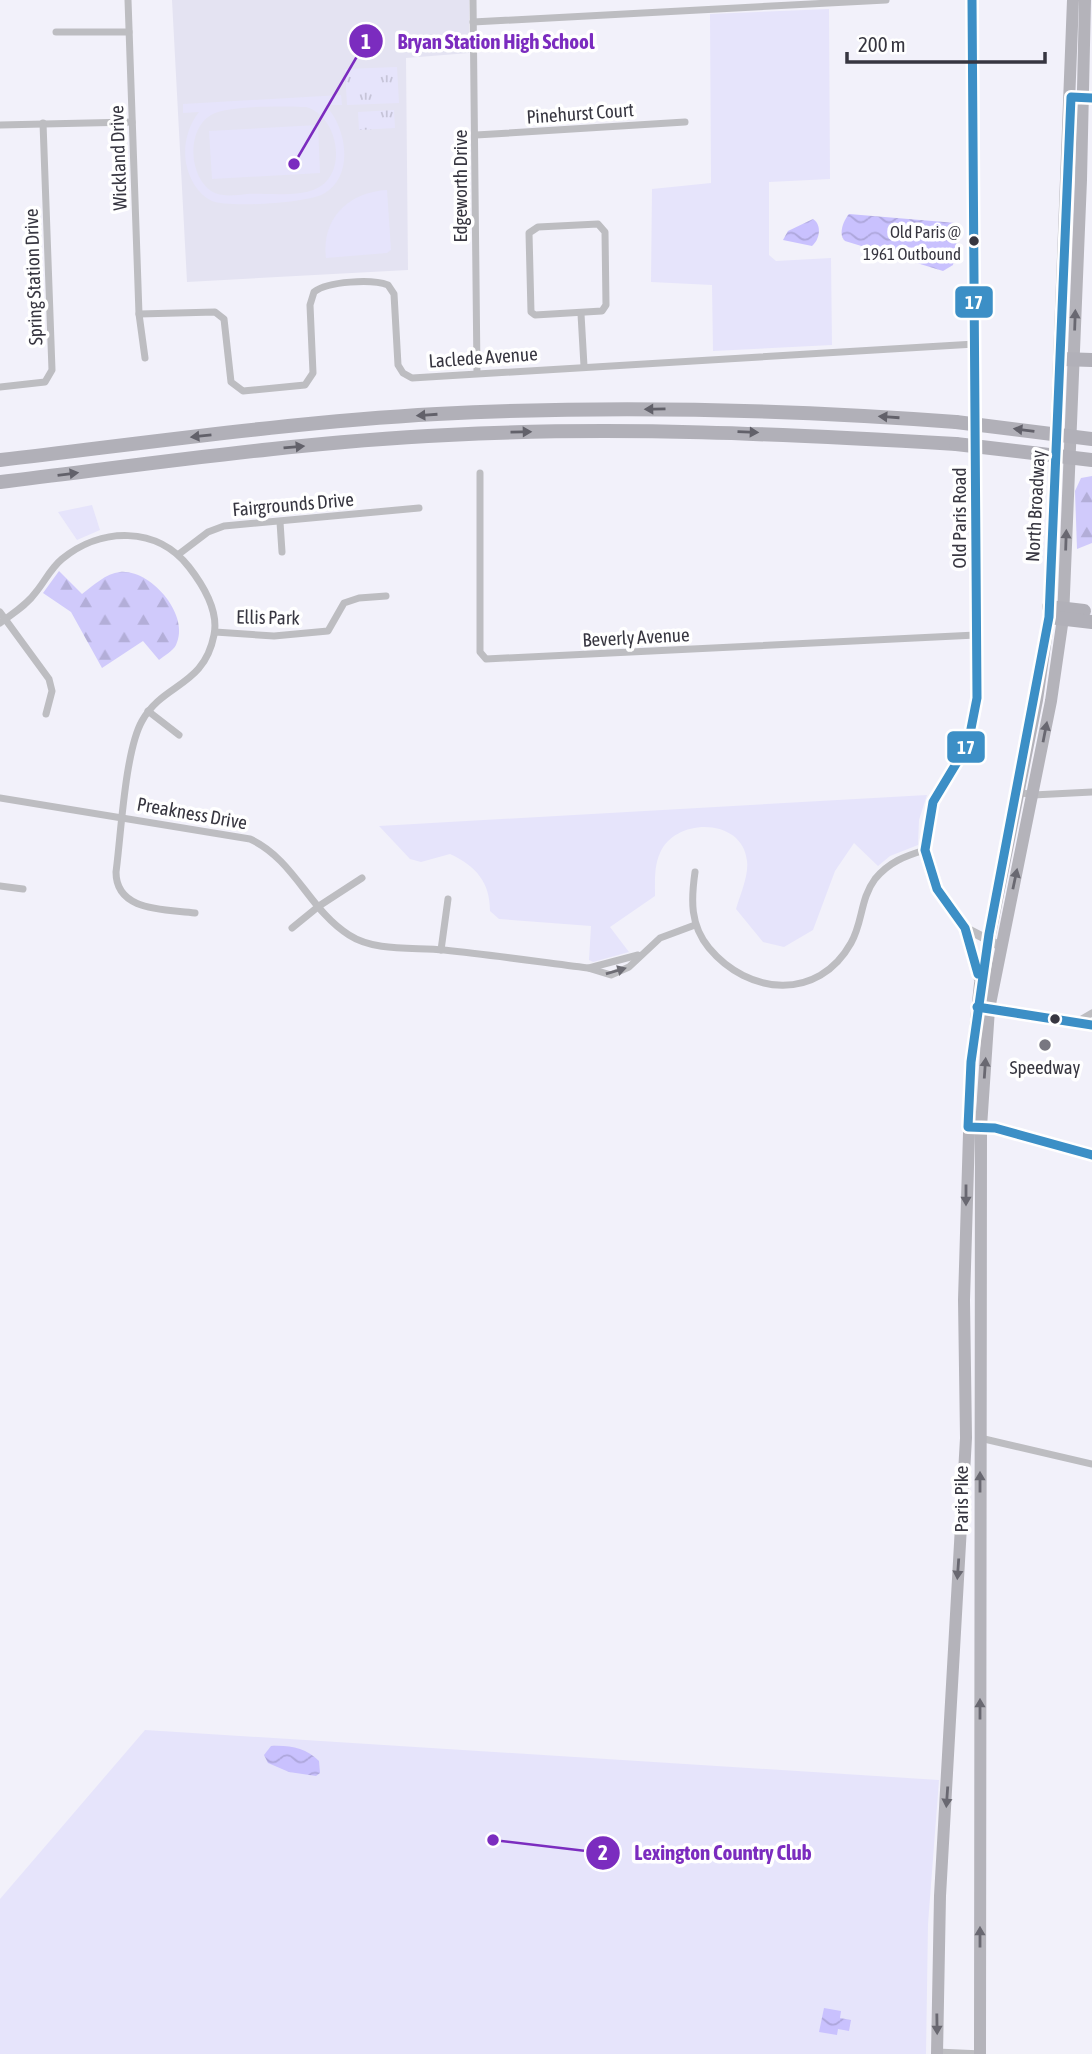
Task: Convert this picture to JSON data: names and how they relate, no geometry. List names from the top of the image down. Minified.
{"streets":{"highway":["North Broadway","Paris Pike"],"street":["Pinehurst Court","Wickland Drive","Edgeworth Drive","Spring Station Drive","Laclede Avenue","Fairgrounds Drive","Old Paris Road","Ellis Park","Beverly Avenue","Preakness Drive"]},"crossings":[["Pinehurst Court","Edgeworth Drive"],["Wickland Drive","Laclede Avenue"],["Edgeworth Drive","Laclede Avenue"],["Laclede Avenue","Old Paris Road"],["North Broadway","Old Paris Road"],["North Broadway","Paris Pike"],["Old Paris Road","Beverly Avenue"]],"places":["Bryan Station High School","Old Paris @ 1961 Outbound","Speedway","Lexington Country Club"],"lines":["transit line 17"],"scale_bar":"200 m"}
